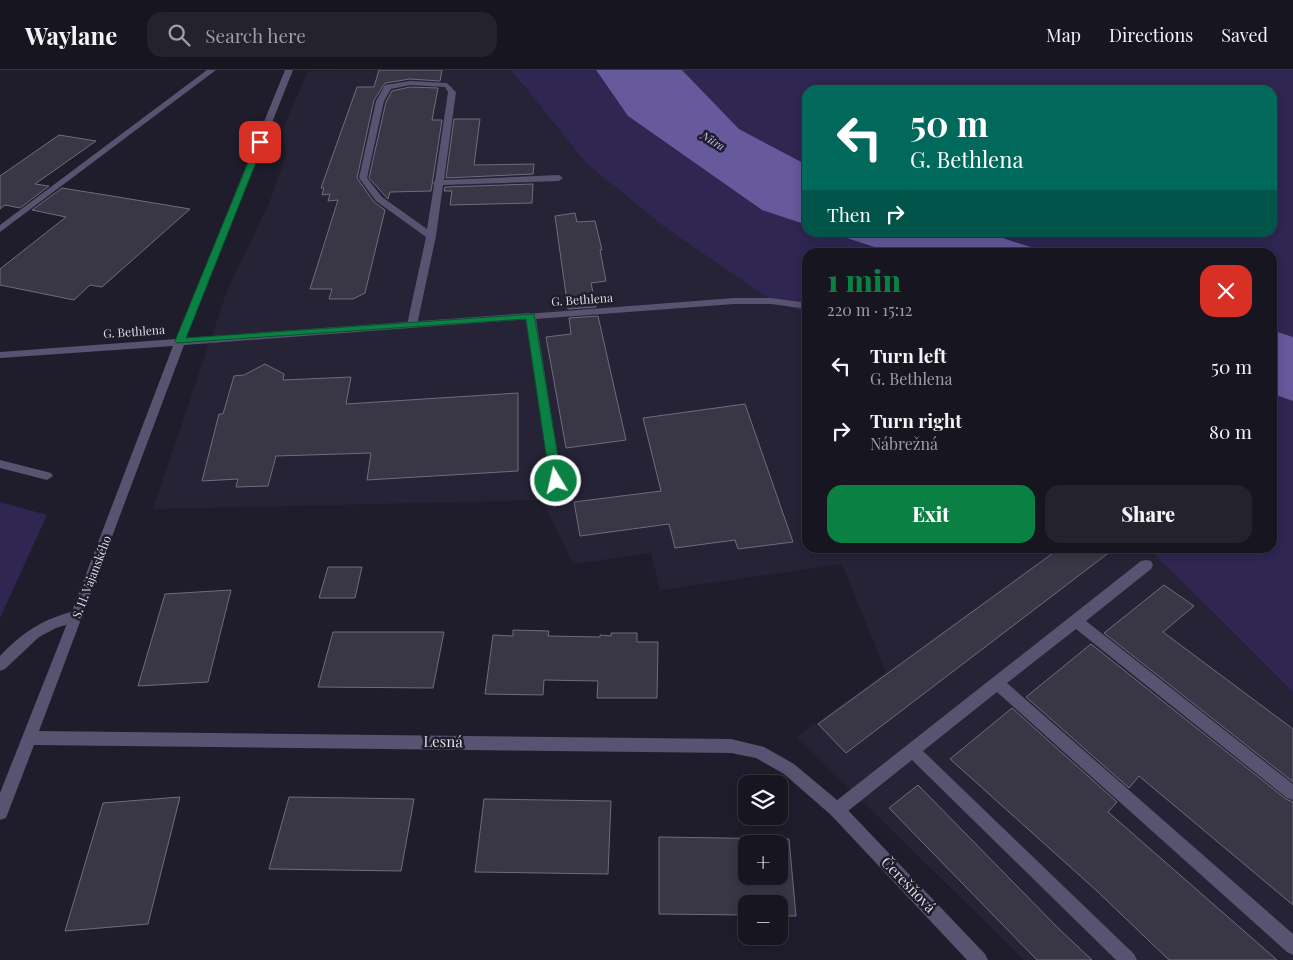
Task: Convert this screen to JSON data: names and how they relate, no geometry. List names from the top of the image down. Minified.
{"streets":{"street":["G. Bethlena","S. H. Vajanského","Lesná","Čerešňová"]},"crossings":[["G. Bethlena","S. H. Vajanského"],["S. H. Vajanského","Lesná"],["Lesná","Čerešňová"]],"water":["Nitra"],"page":{"header":"Waylane","search":"Search here","nav":["Map","Directions","Saved"],"turn":["50 m","G. Bethlena"],"then":"Then","heading":["1 min","220 m · 15:12"],"list":[{"name":"Turn left","note":"G. Bethlena","value":"50 m"},{"name":"Turn right","note":"Nábrežná","value":"80 m"}],"buttons":["Exit","Share"],"map_buttons":["+","−"]}}
